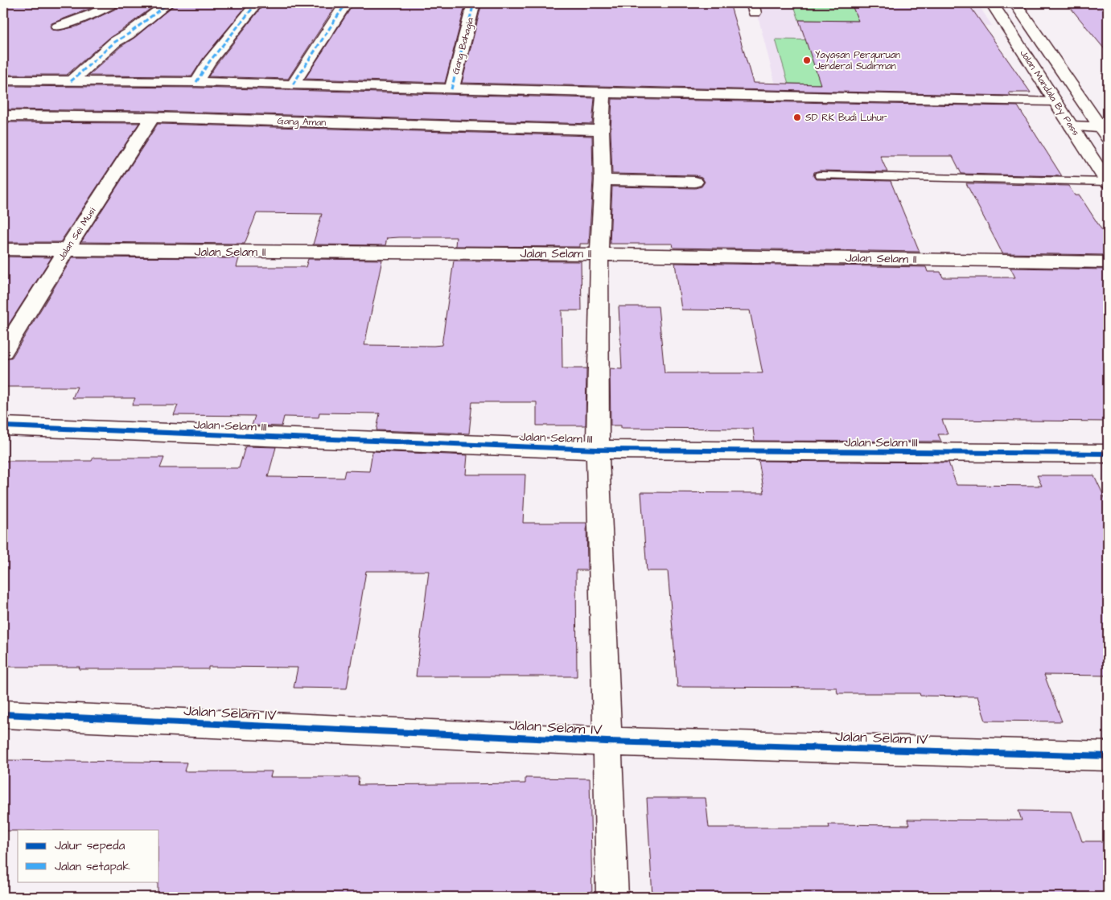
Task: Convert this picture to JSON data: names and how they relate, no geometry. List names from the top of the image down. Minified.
{"streets":{"street":["Gang Bahagia","Jalan Mandala By Pass","Gang Aman","Jalan Sei Musi","Jalan Selam II","Jalan Selam III","Jalan Selam IV"]},"crossings":[["Gang Aman","Jalan Sei Musi"],["Jalan Sei Musi","Jalan Selam II"]],"places":["Yayasan Perguruan Jenderal Sudirman","SD RK Budi Luhur"],"legend":["Jalur sepeda","Jalan setapak"]}
